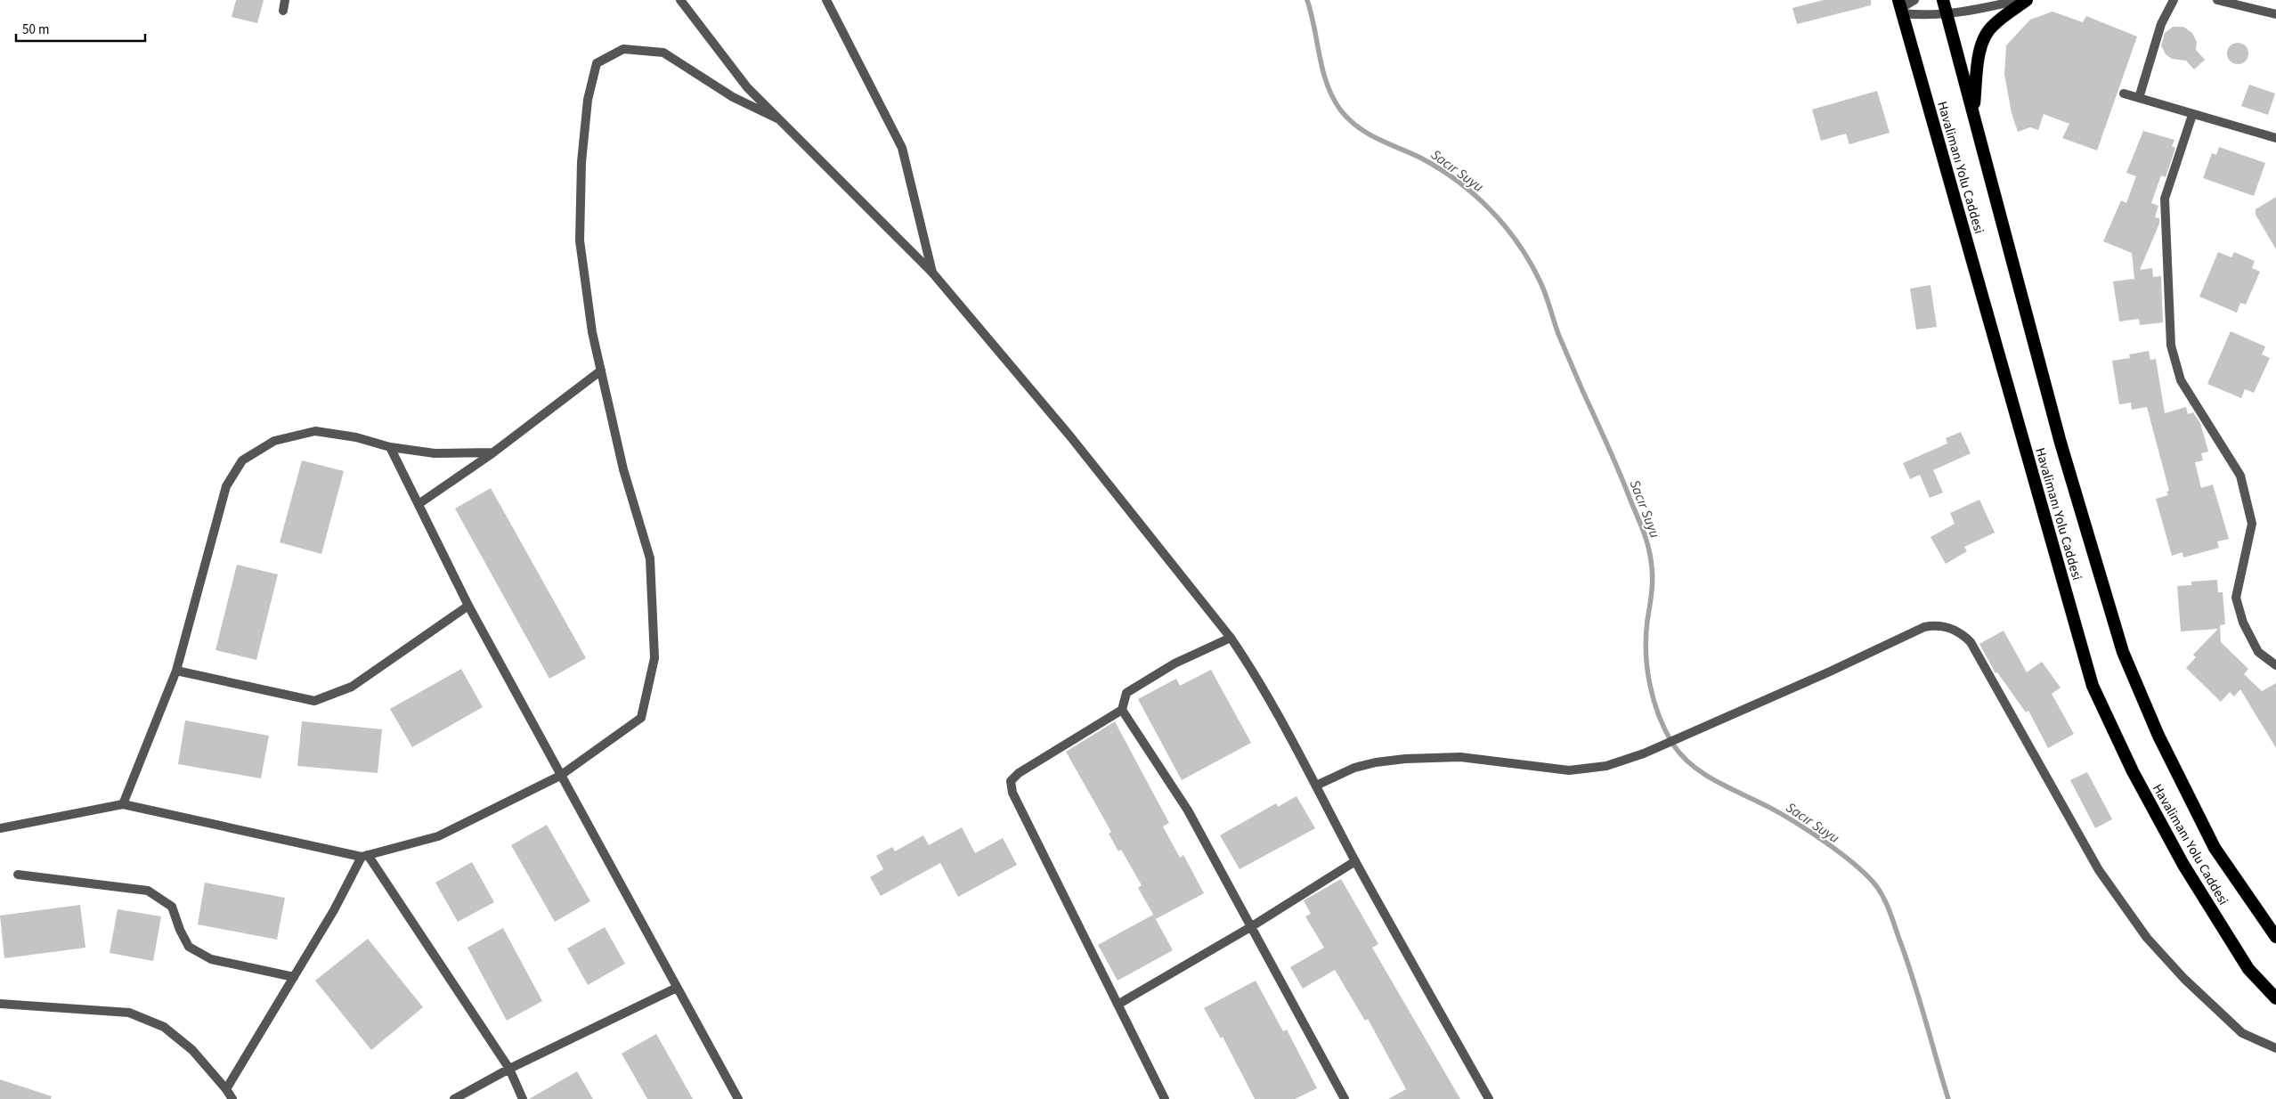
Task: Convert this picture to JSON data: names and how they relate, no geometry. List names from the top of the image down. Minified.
{"streets":{"highway":["Havalimanı Yolu Caddesi"]},"water":["Sacır Suyu"],"scale_bar":"50 m"}
